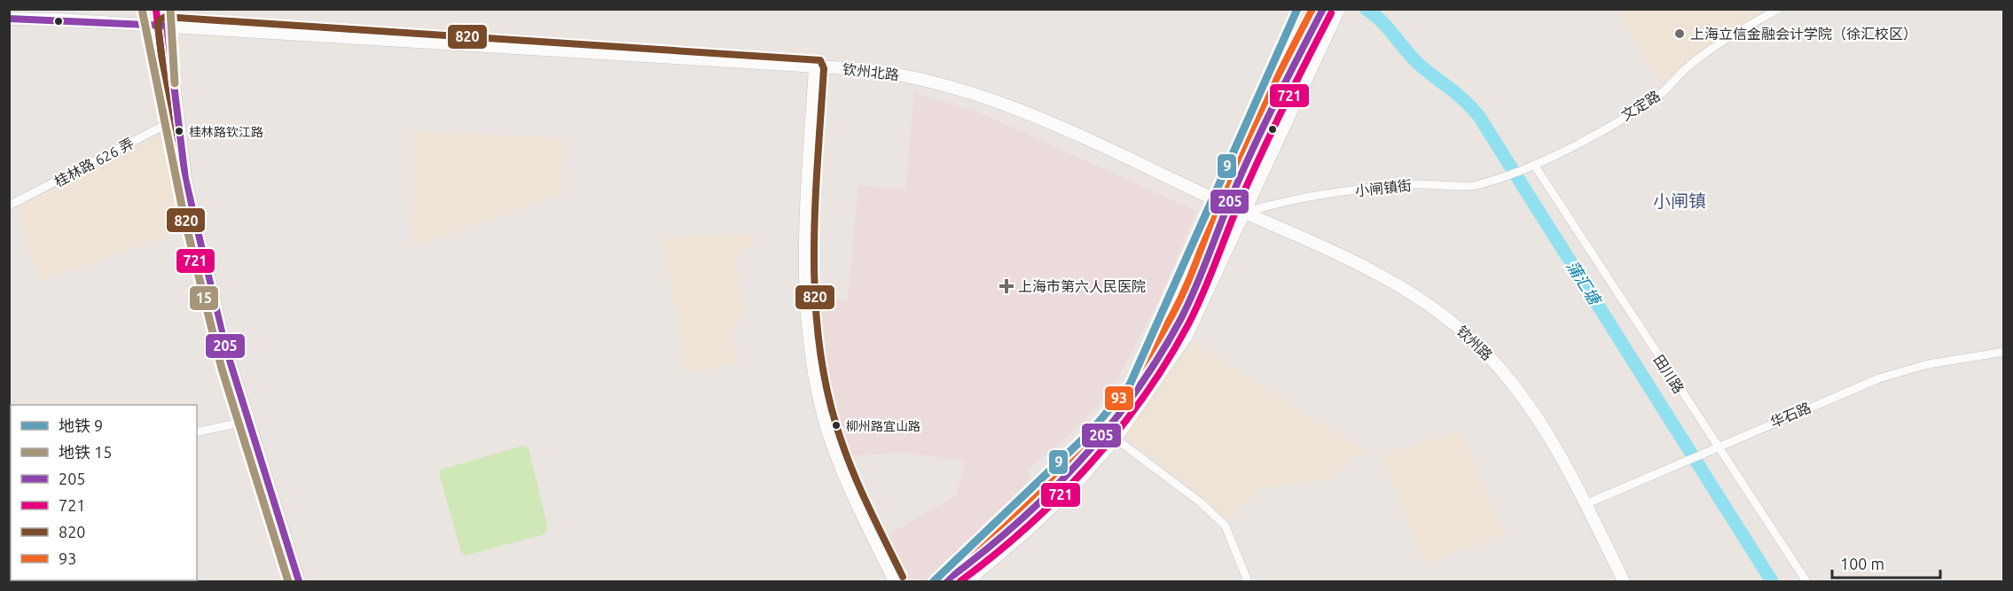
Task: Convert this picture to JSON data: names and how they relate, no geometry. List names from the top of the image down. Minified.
{"streets":{"street":["钦州北路","文定路","桂林路 626 弄","小闸镇街","钦州路","田川路","华石路"]},"crossings":[["钦州北路","钦州路"],["文定路","小闸镇街"],["文定路","田川路"],["小闸镇街","钦州路"],["钦州路","华石路"],["田川路","华石路"]],"districts":["小闸镇"],"water":["蒲汇塘"],"places":{"other":["上海立信金融会计学院（徐汇校区）","桂林路钦江路","柳州路宜山路"],"health":["上海市第六人民医院"]},"lines":["metro line 9","metro line 15","transit line 205","transit line 93","transit line 721","transit line 820"],"legend":["地铁 9","地铁 15","205","721","820","93"],"scale_bar":"100 m"}
